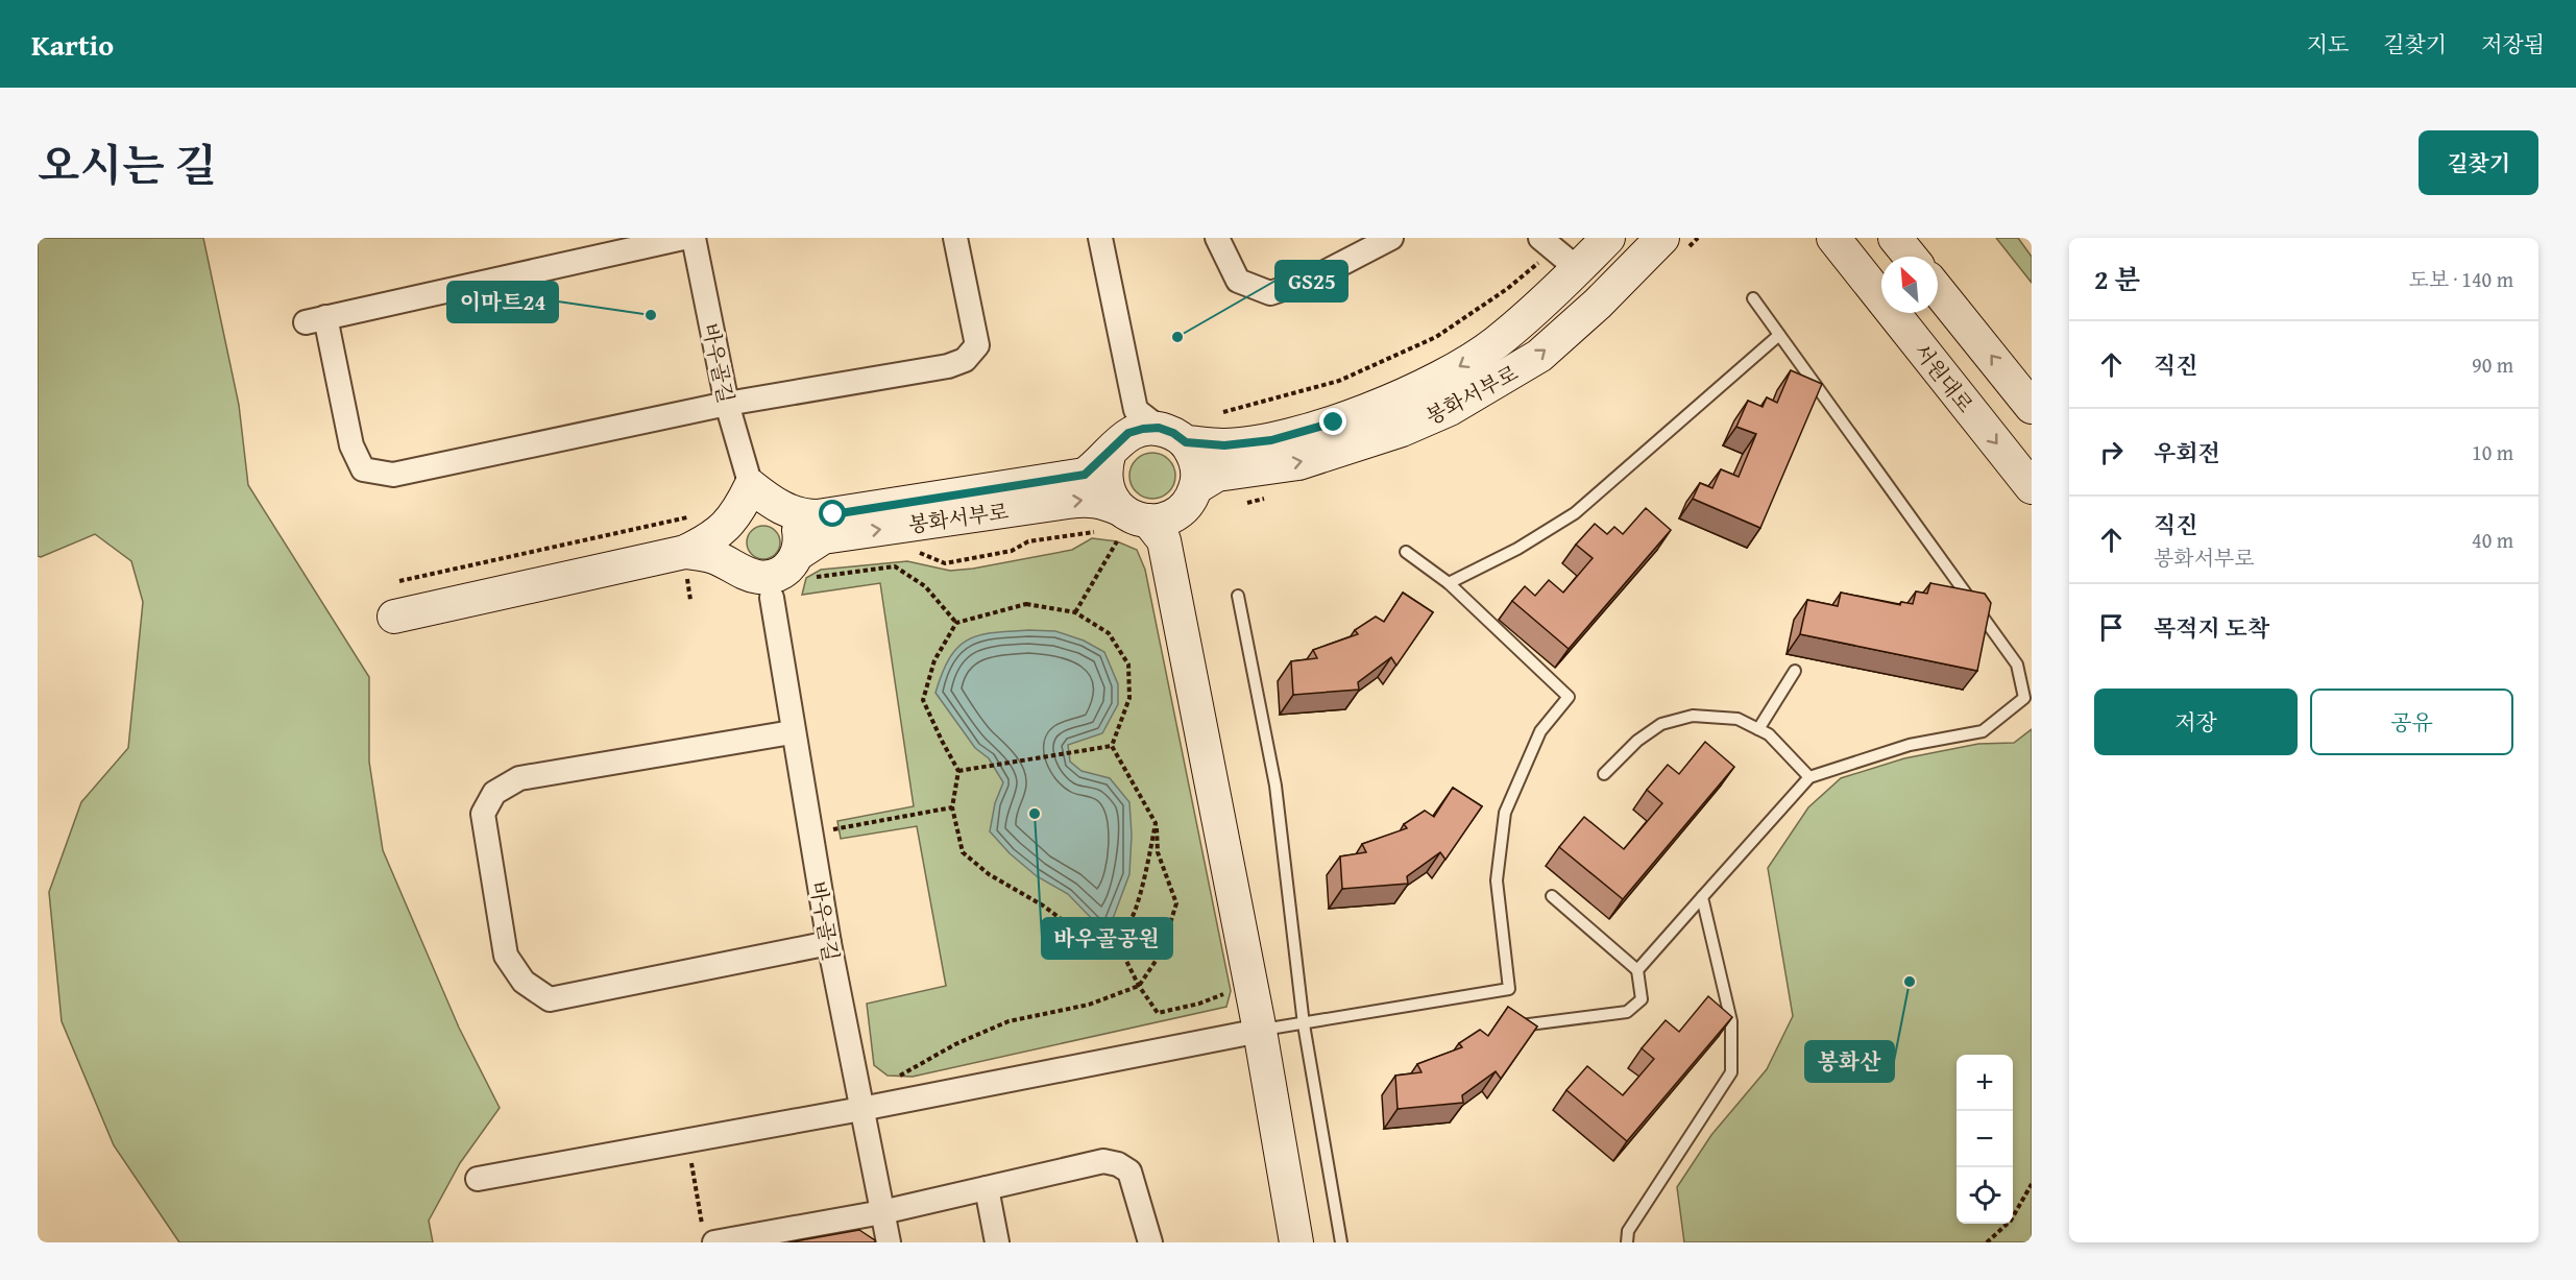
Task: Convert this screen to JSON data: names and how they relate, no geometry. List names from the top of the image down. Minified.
{"streets":{"street":["바우골길","서원대로","봉화서부로"]},"crossings":[["바우골길","봉화서부로"]],"places":["이마트24","GS25","바우골공원","봉화산"],"north":"top left","page":{"header":"Kartio","nav":["지도","길찾기","저장됨"],"title":"오시는 길","buttons":["길찾기",["저장","공유"]],"heading":["2 분","도보 · 140 m"],"list":[["직진","90 m"],["우회전","10 m"],["직진","봉화서부로","40 m"],"목적지 도착"],"map_buttons":["+","−"]}}
